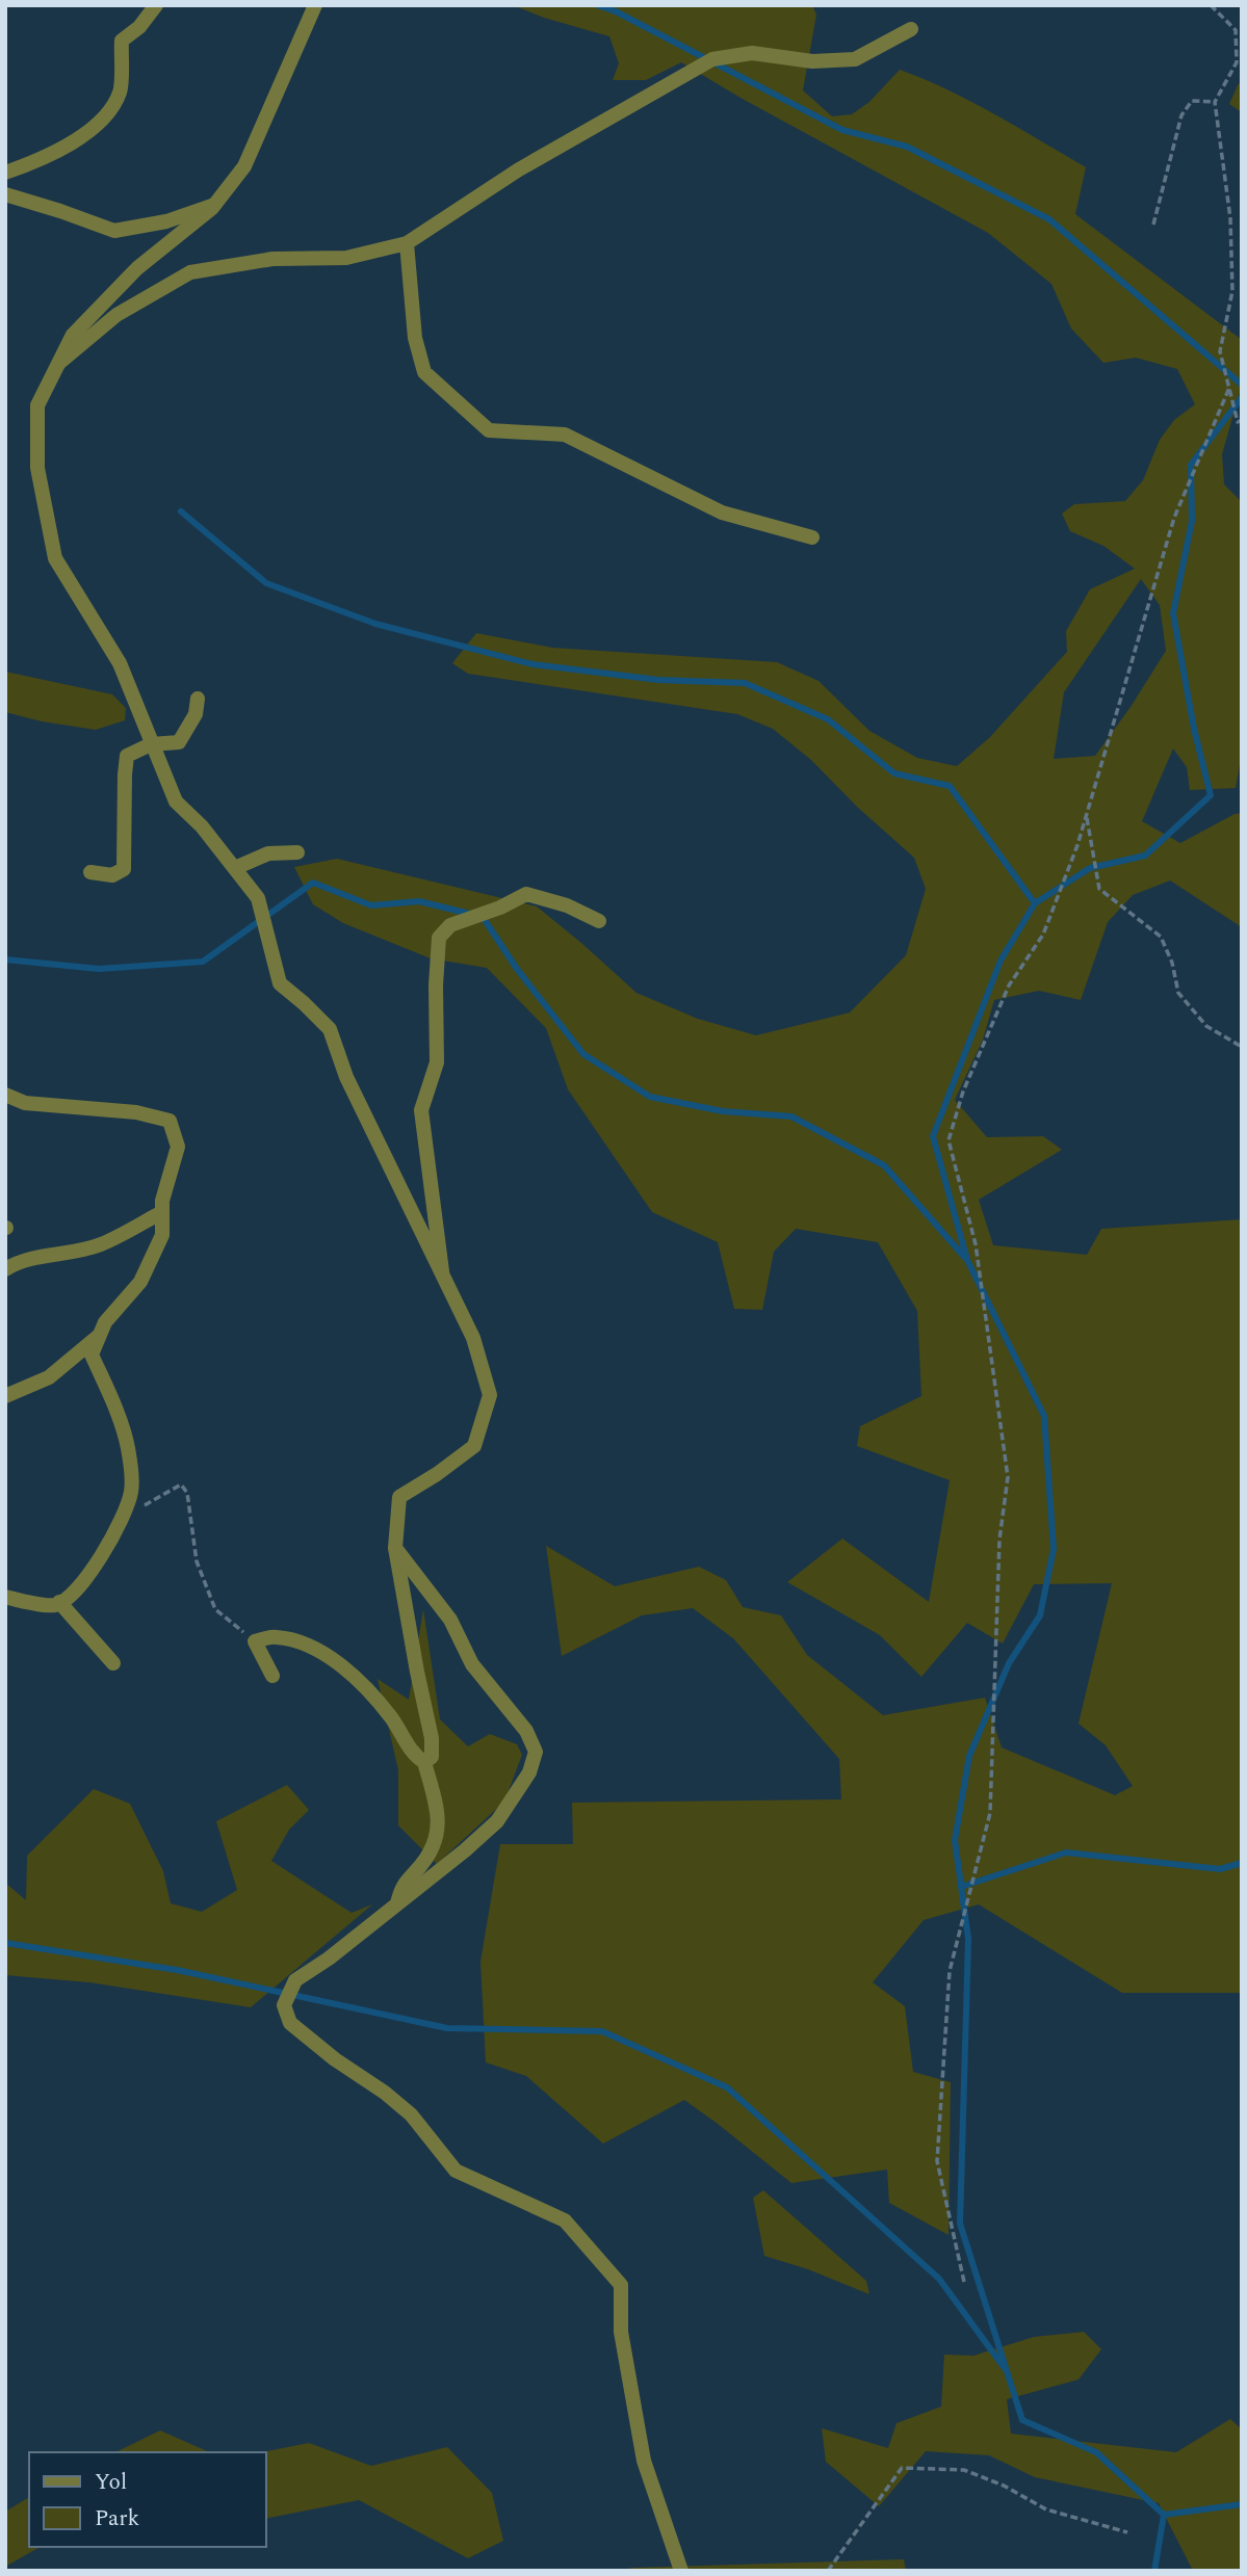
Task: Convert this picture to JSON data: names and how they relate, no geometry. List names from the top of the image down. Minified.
{"legend":["Yol","Park"]}
